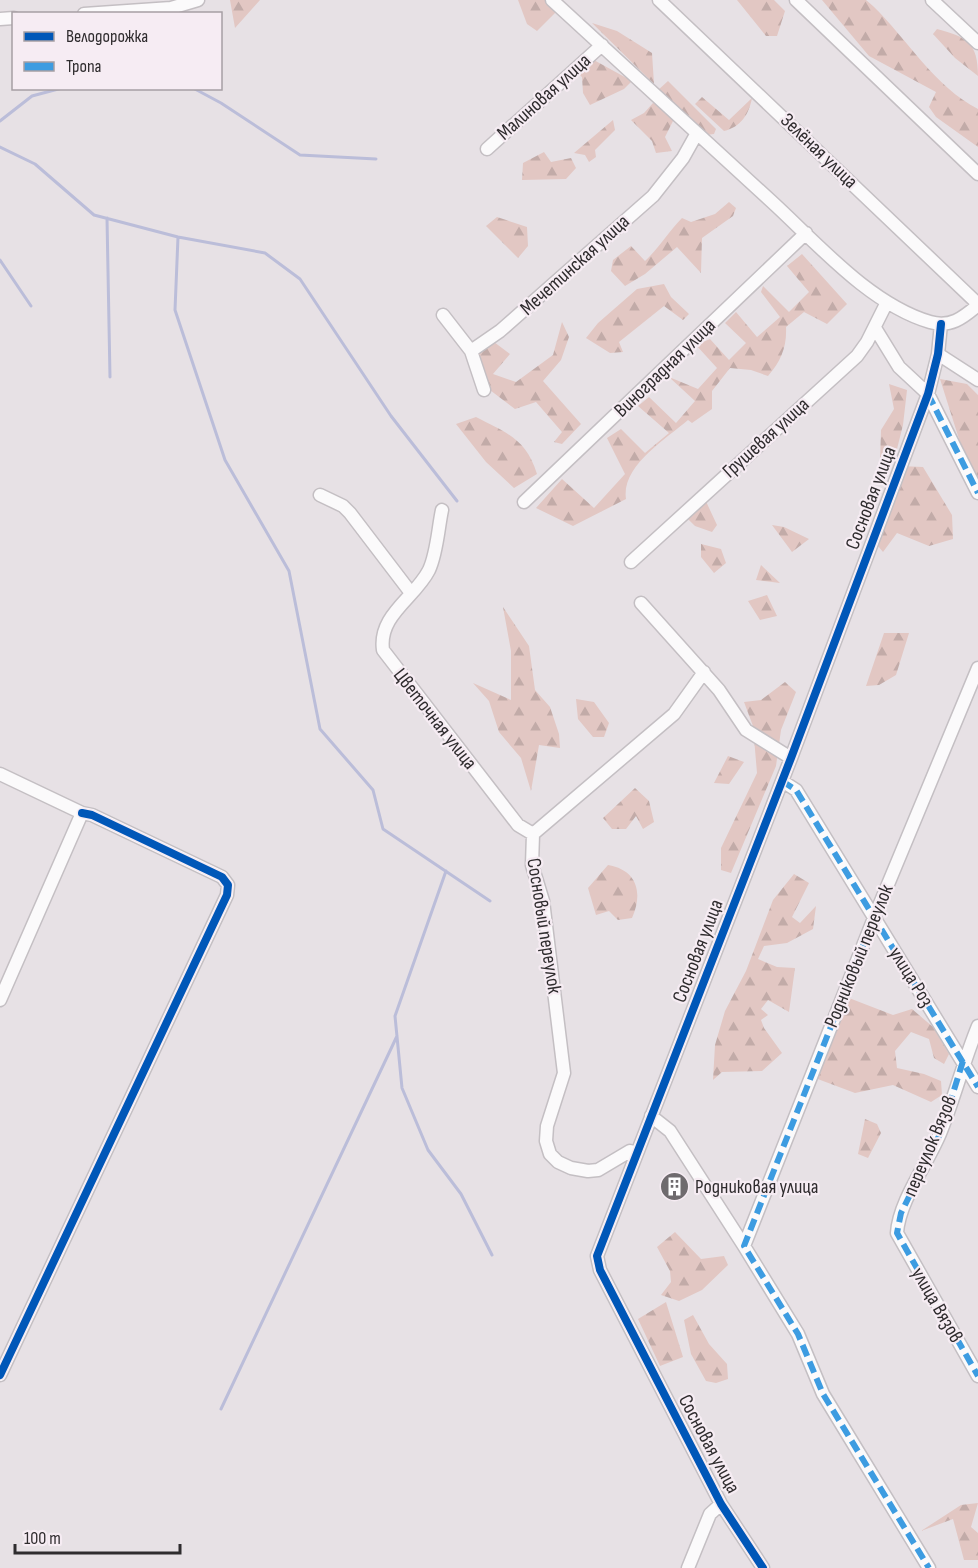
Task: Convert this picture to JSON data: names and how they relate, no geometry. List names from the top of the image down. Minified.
{"streets":{"street":["Малиновая улица","Зелёная улица","Мечетинская улица","Виноградная улица","Грушевая улица","Сосновая улица","Цветочная улица","Сосновый переулок","Родниковый переулок","улица Роз","переулок Вязов","улица Вязов"]},"crossings":[["Сосновая улица","Сосновый переулок"],["Сосновая улица","улица Роз"],["Цветочная улица","Сосновый переулок"],["Родниковый переулок","улица Роз"],["улица Роз","переулок Вязов"],["переулок Вязов","улица Вязов"]],"places":{"building":["Родниковая улица"]},"legend":["Велодорожка","Тропа"],"scale_bar":"100 m"}
